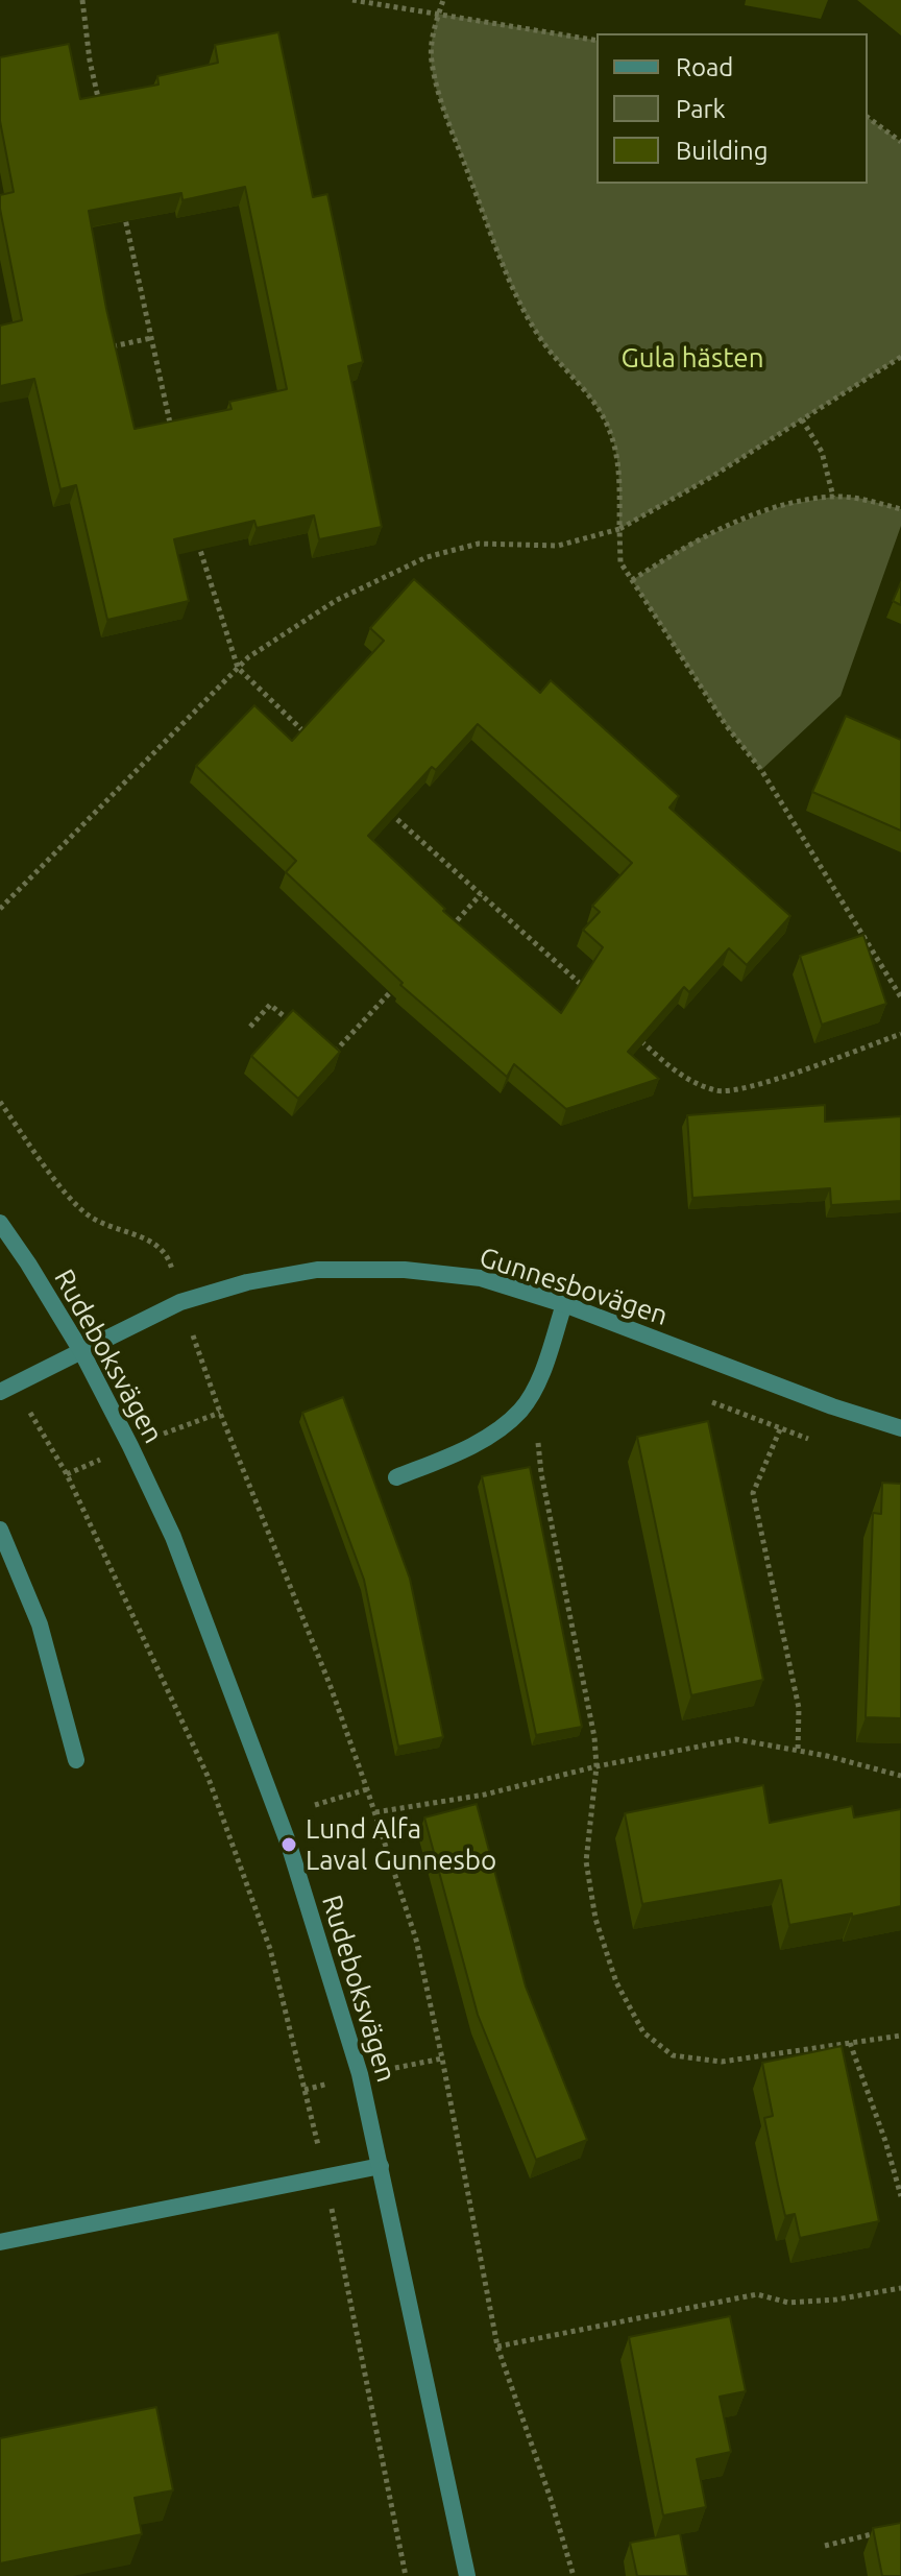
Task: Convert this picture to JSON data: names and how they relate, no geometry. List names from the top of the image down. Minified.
{"streets":{"street":["Gunnesbovägen","Rudeboksvägen"]},"crossings":[["Gunnesbovägen","Rudeboksvägen"]],"parks":["Gula hästen"],"places":["Lund Alfa Laval Gunnesbo"],"legend":["Road","Park","Building"]}
